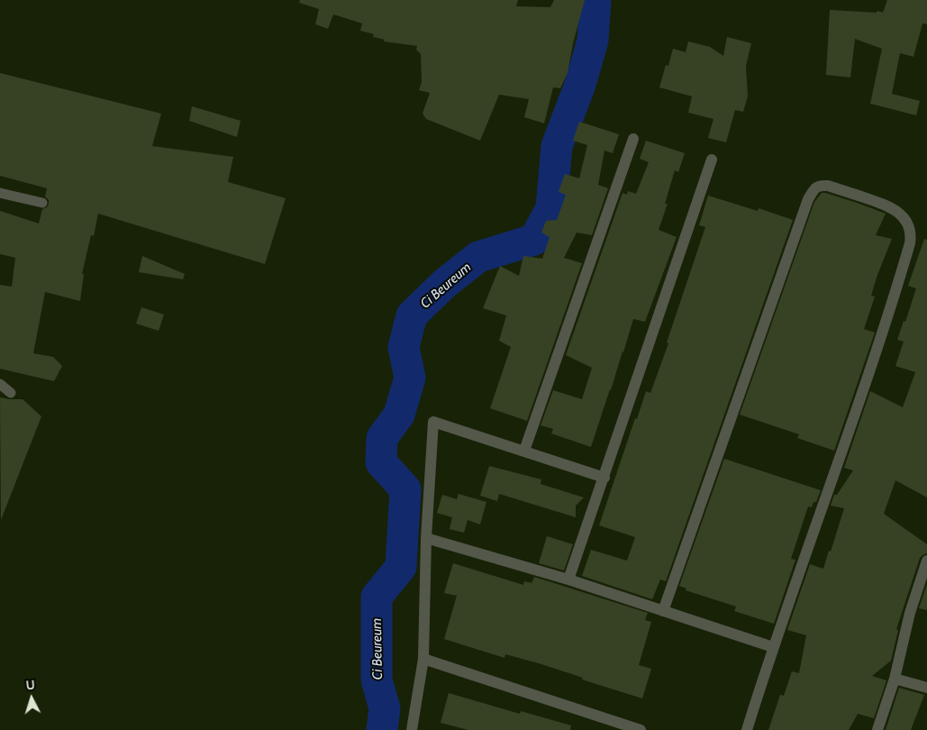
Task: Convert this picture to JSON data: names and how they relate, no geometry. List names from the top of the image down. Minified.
{"water":["Ci Beureum"],"north":"top"}
